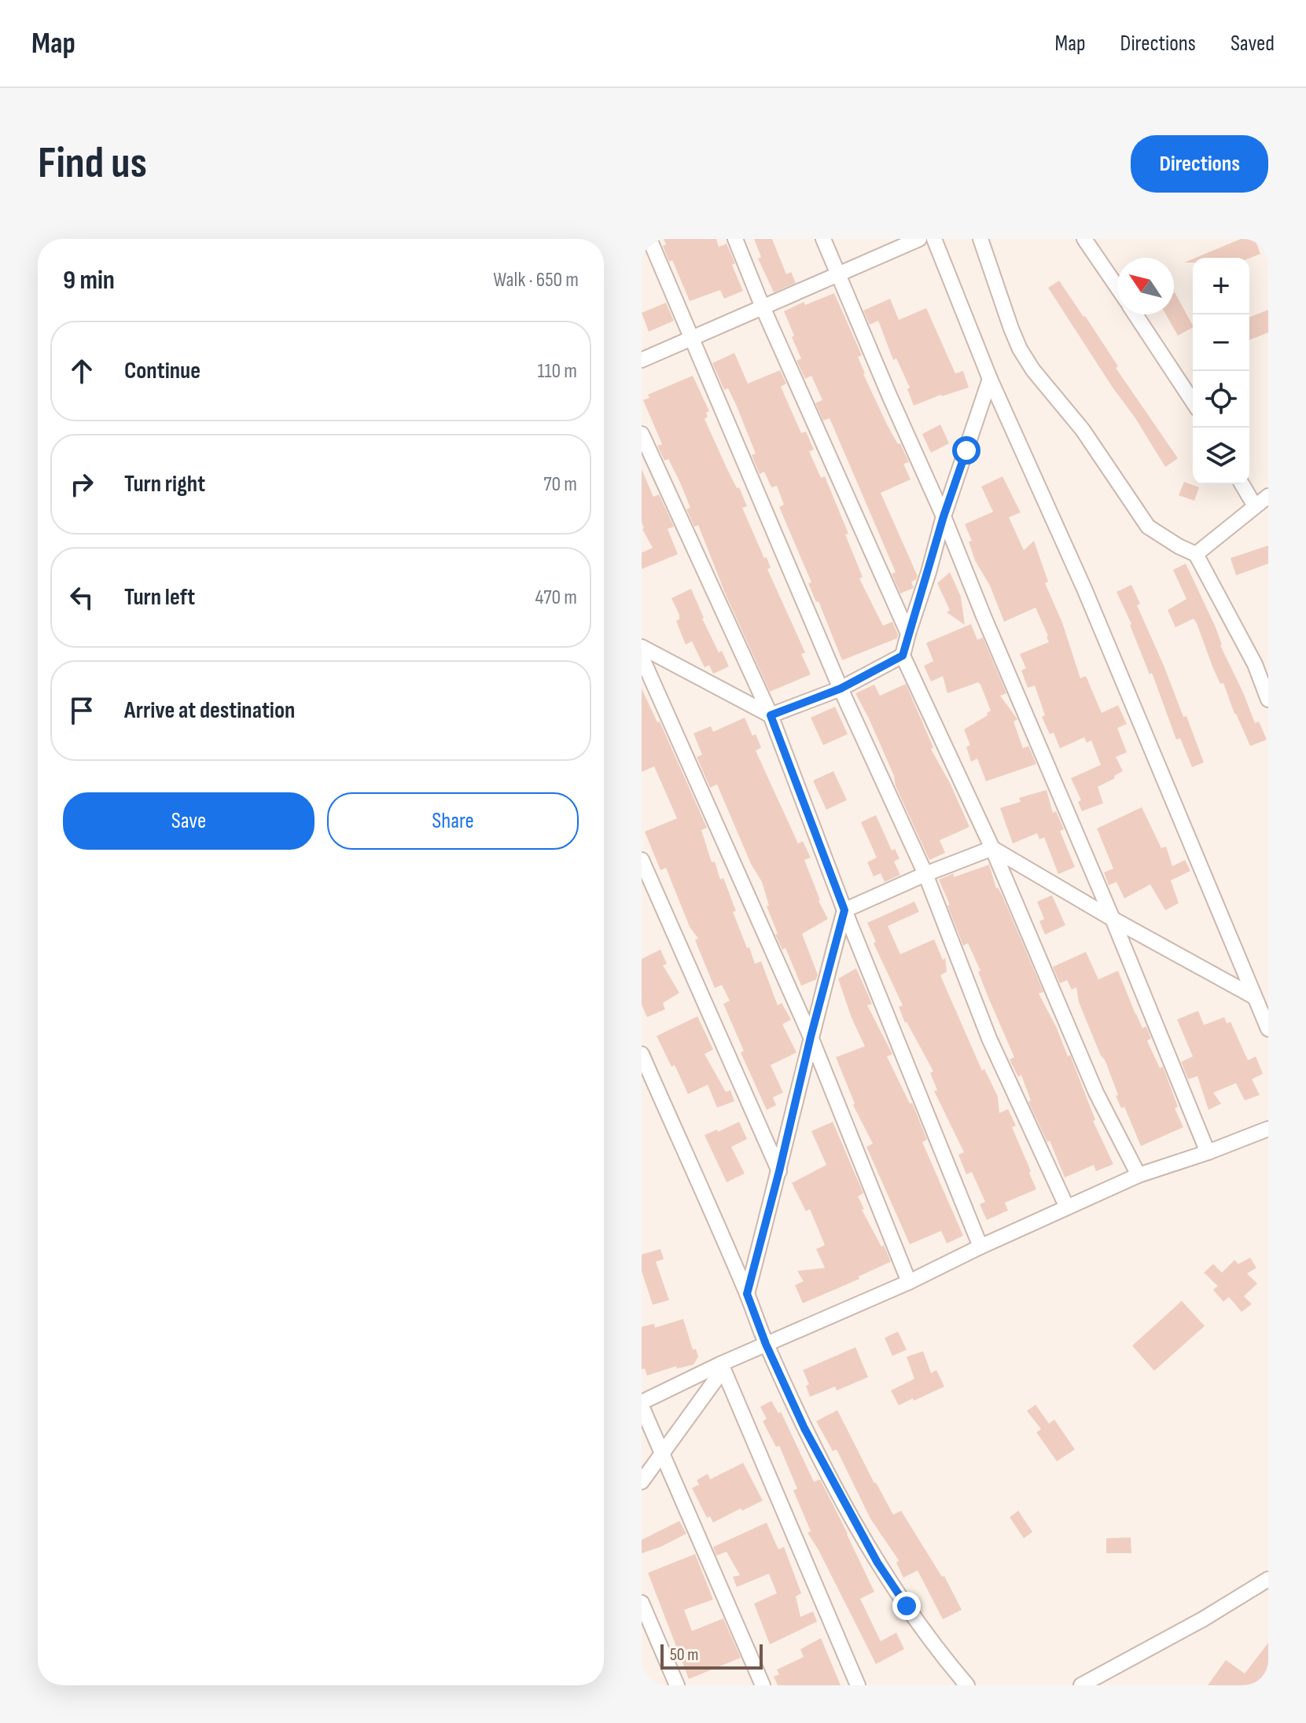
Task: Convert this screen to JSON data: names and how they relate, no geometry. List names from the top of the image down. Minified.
{"scale_bar":"50 m","north":"top left","page":{"header":"Map","nav":["Map","Directions","Saved"],"buttons":["Directions",["Save","Share"]],"title":"Find us","heading":["9 min","Walk · 650 m"],"map_buttons":["+","−"],"list":[["Continue","110 m"],["Turn right","70 m"],["Turn left","470 m"],"Arrive at destination"],"scale":"50 m"}}
